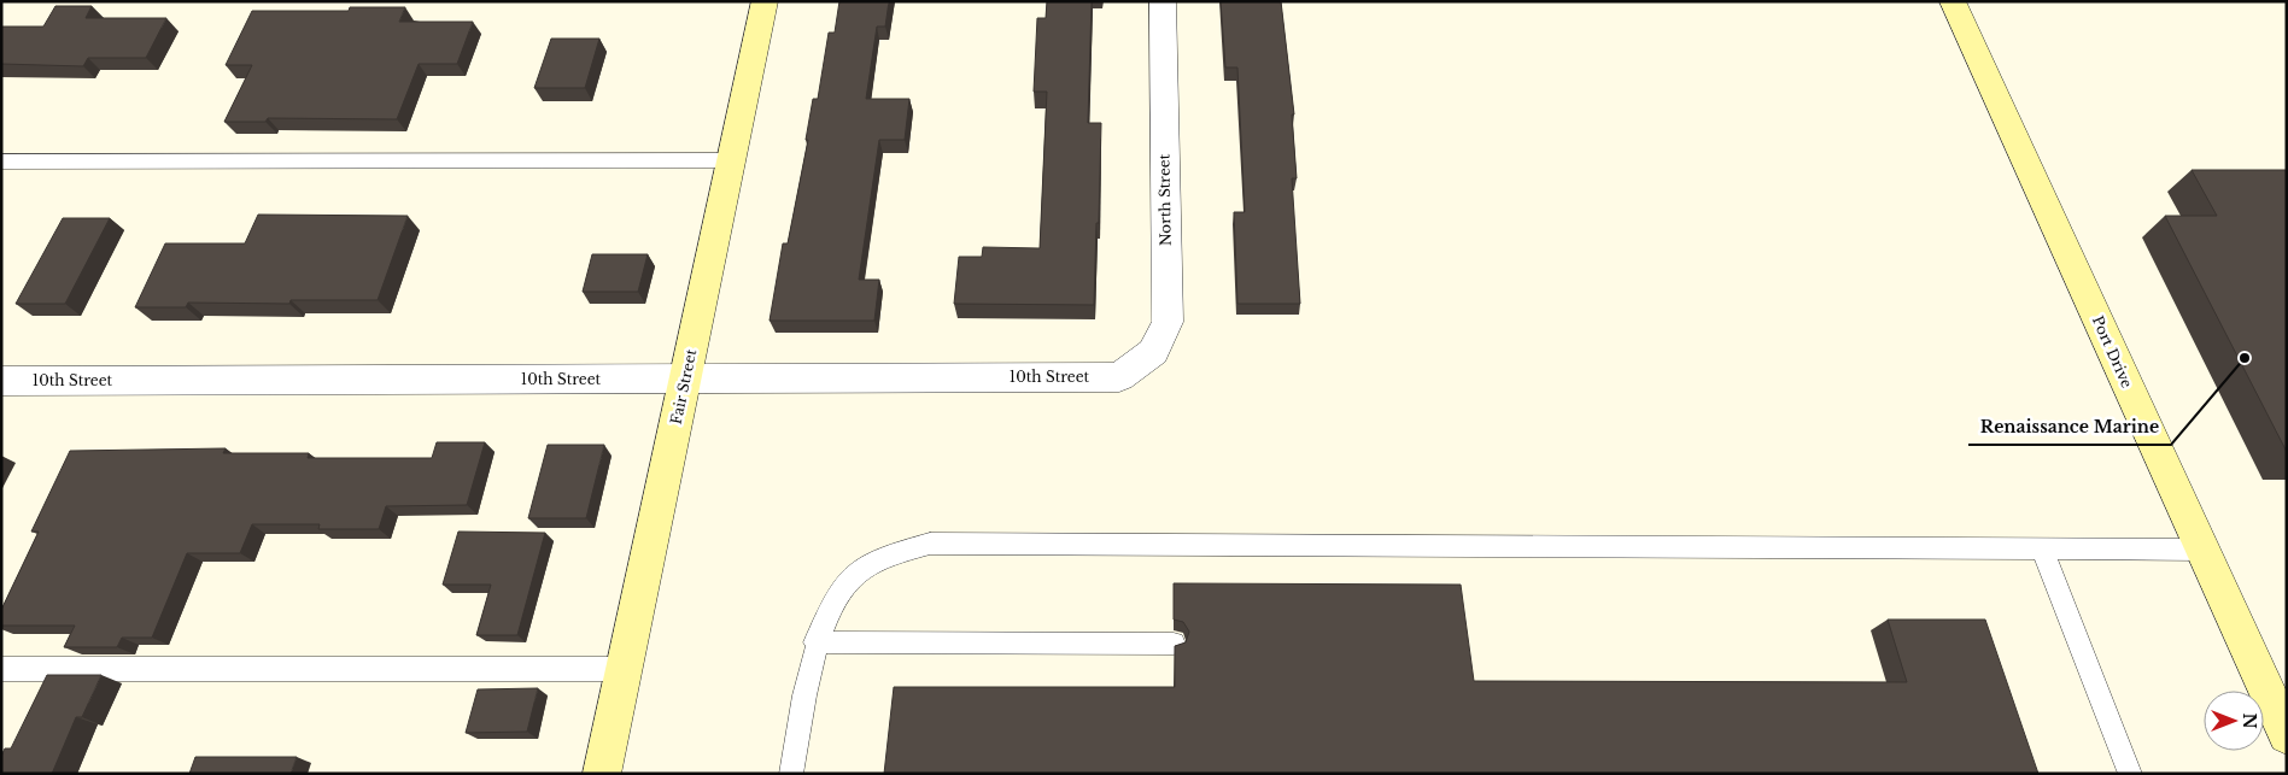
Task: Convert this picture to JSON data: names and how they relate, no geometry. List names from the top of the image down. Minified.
{"streets":{"street":["North Street","Port Drive","10th Street","Fair Street"]},"crossings":[["North Street","10th Street"],["10th Street","Fair Street"]],"places":["Renaissance Marine"],"north":"right"}
